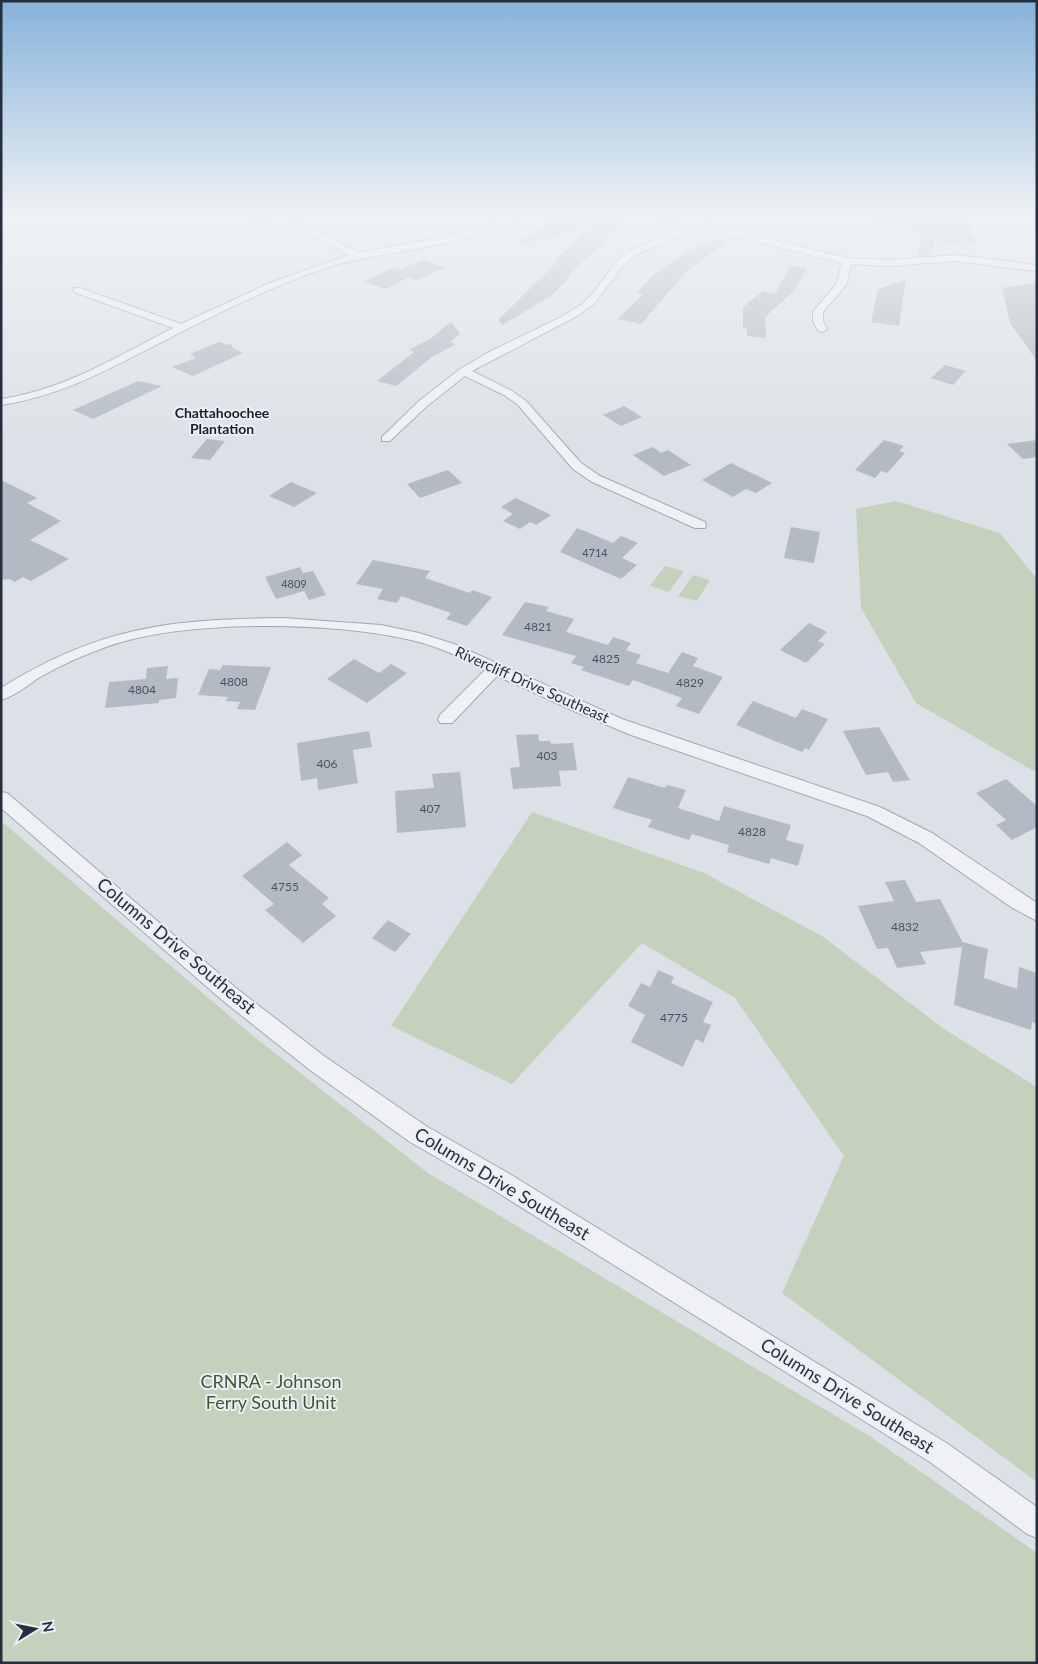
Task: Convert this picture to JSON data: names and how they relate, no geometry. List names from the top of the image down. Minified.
{"streets":{"street":["Rivercliff Drive Southeast","Columns Drive Southeast"]},"districts":["Chattahoochee Plantation"],"parks":["CRNRA - Johnson Ferry South Unit"],"house_numbers":["4714","4809","4821","4825","4808","4829","4804","403","406","407","4828","4755","4832","4775"],"north":"right"}
